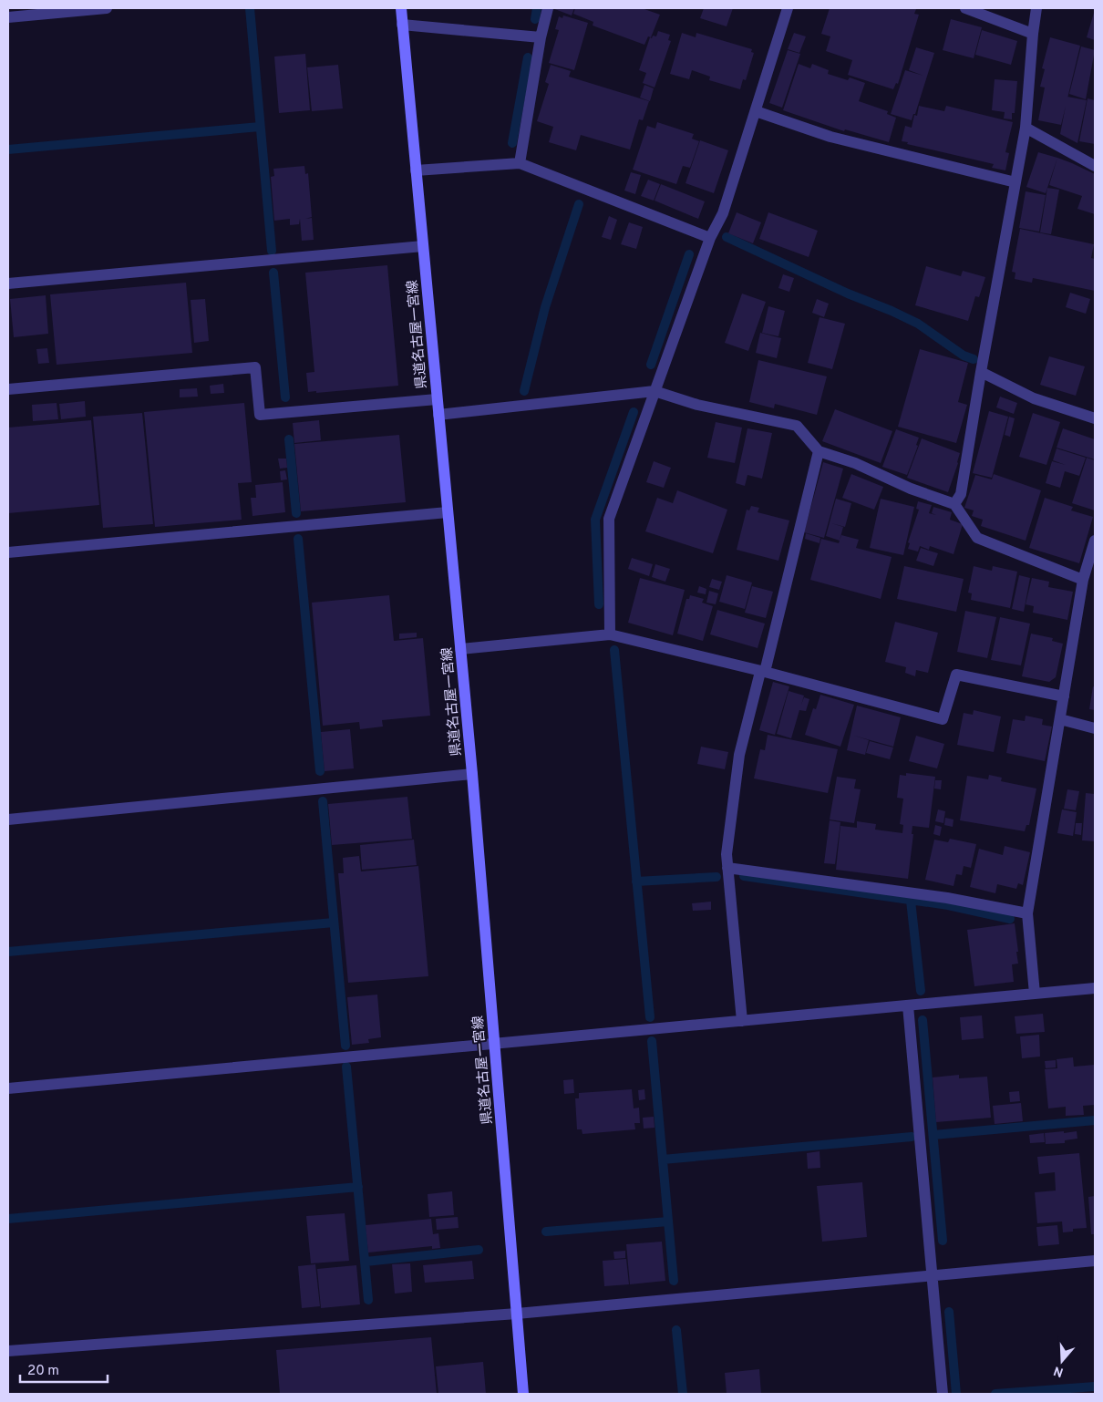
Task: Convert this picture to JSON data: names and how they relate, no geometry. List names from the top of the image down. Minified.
{"streets":{"main road":["県道名古屋一宮線"]},"scale_bar":"20 m","north":"bottom"}
